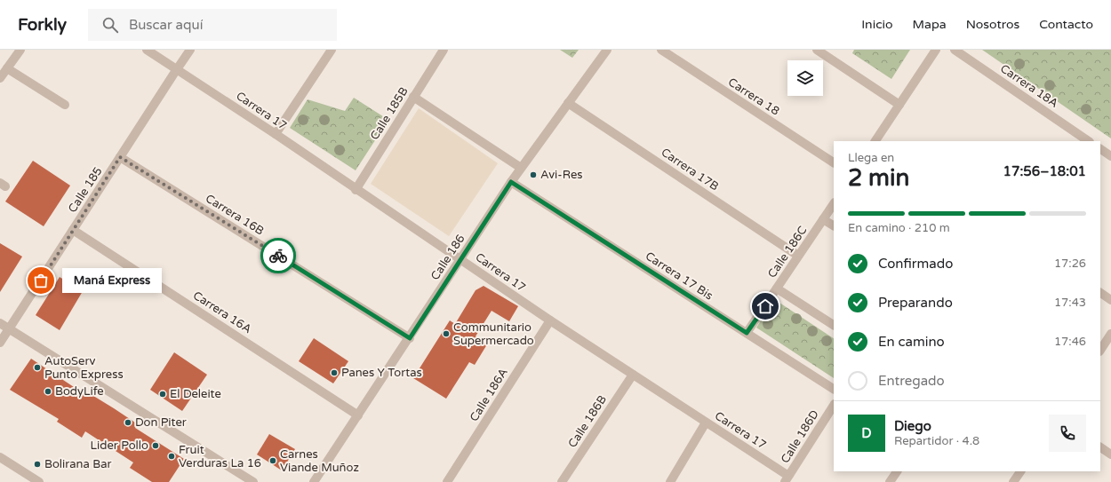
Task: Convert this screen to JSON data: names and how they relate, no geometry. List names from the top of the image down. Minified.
{"streets":{"street":["Carrera 18A","Carrera 18","Carrera 17","Calle 185B","Carrera 17B","Calle 185","Carrera 16B","Calle 186C","Calle 186","Carrera 17 Bis","Carrera 16A","Calle 186A","Calle 186B","Calle 186D"]},"crossings":[["Carrera 17","Calle 185B"],["Carrera 17","Calle 185"],["Carrera 17","Calle 186"],["Carrera 17","Calle 186A"],["Carrera 17","Calle 186B"],["Carrera 17","Calle 186D"],["Carrera 17B","Calle 186C"],["Carrera 17B","Calle 186"],["Calle 185","Carrera 16B"],["Calle 185","Carrera 16A"],["Carrera 16B","Calle 186"],["Calle 186C","Carrera 17 Bis"],["Calle 186","Carrera 17 Bis"],["Calle 186","Carrera 16A"]],"places":["Avi-Res","Maná Express","Communitario Supermercado","AutoServ Punto Express","Panes Y Tortas","BodyLife","El Deleite","Don Piter","Lider Pollo","Fruit Verduras La 16","Carnes Viande Muñoz","Bolirana Bar"],"page":{"header":"Forkly","search":"Buscar aquí","nav":["Inicio","Mapa","Nosotros","Contacto"],"heading":["2 min","Llega en","17:56–18:01"],"panel":["Diego","Repartidor · 4.8"],"bar":"En camino · 210 m","list":[["Confirmado","17:26"],["Preparando","17:43"],["En camino","17:46"],"Entregado"],"bubble":"Maná Express","round":"D"}}
